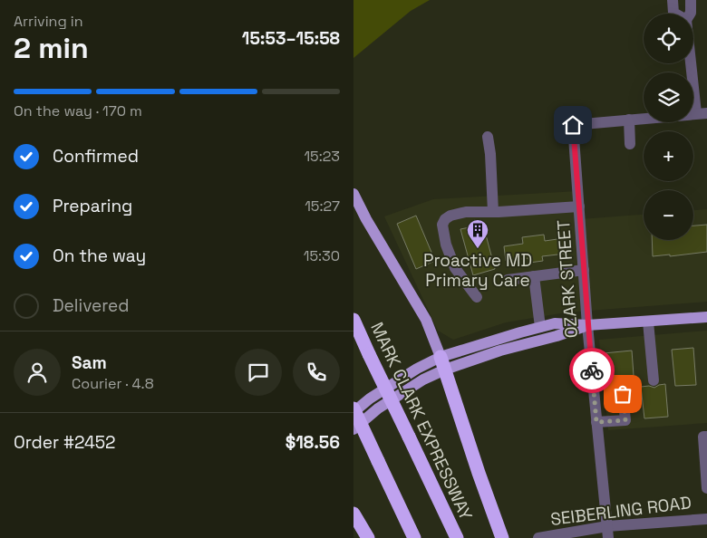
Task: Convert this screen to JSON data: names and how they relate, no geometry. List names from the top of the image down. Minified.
{"streets":{"highway":["MARK CLARK EXPRESSWAY"],"street":["OZARK STREET","SEIBERLING ROAD"]},"crossings":[["OZARK STREET","SEIBERLING ROAD"]],"places":{"building":["Proactive MD Primary Care"]},"page":{"heading":["2 min","Arriving in","15:53–15:58"],"panel":["Sam","Courier · 4.8","Order #2452","$18.56"],"map_buttons":["+","−"],"bar":"On the way · 170 m","list":[["Confirmed","15:23"],["Preparing","15:27"],["On the way","15:30"],"Delivered"]}}
